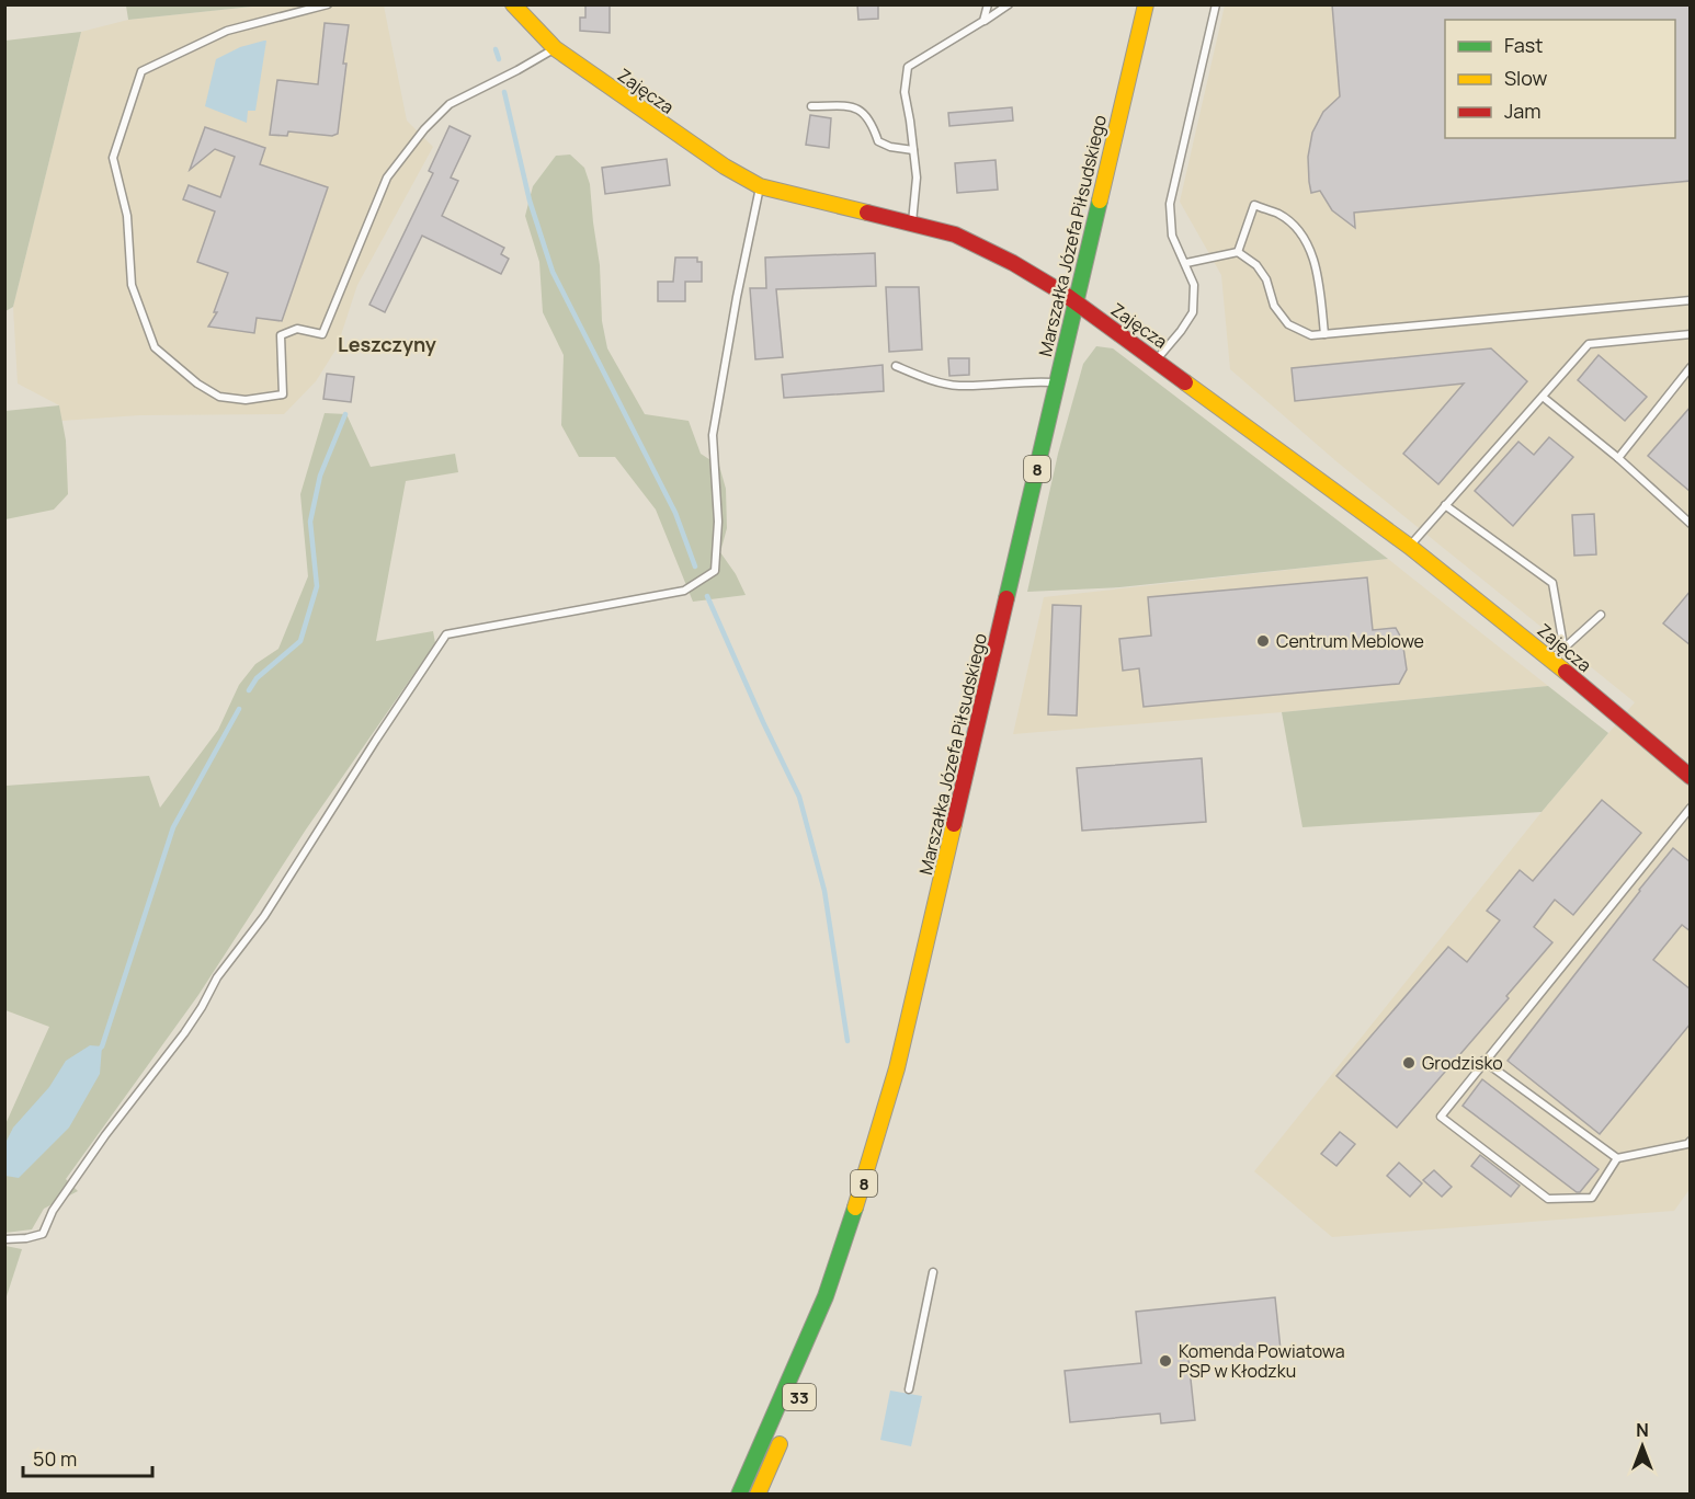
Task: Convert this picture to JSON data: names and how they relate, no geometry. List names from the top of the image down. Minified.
{"streets":{"main road":["Zajęcza","Marszałka Józefa Piłsudskiego","8","33"]},"crossings":[["Zajęcza","Marszałka Józefa Piłsudskiego"],["Marszałka Józefa Piłsudskiego","33"]],"districts":["Leszczyny"],"places":["Centrum Meblowe","Grodzisko","Komenda Powiatowa PSP w Kłodzku"],"legend":["Fast","Slow","Jam"],"scale_bar":"50 m","north":"top"}
